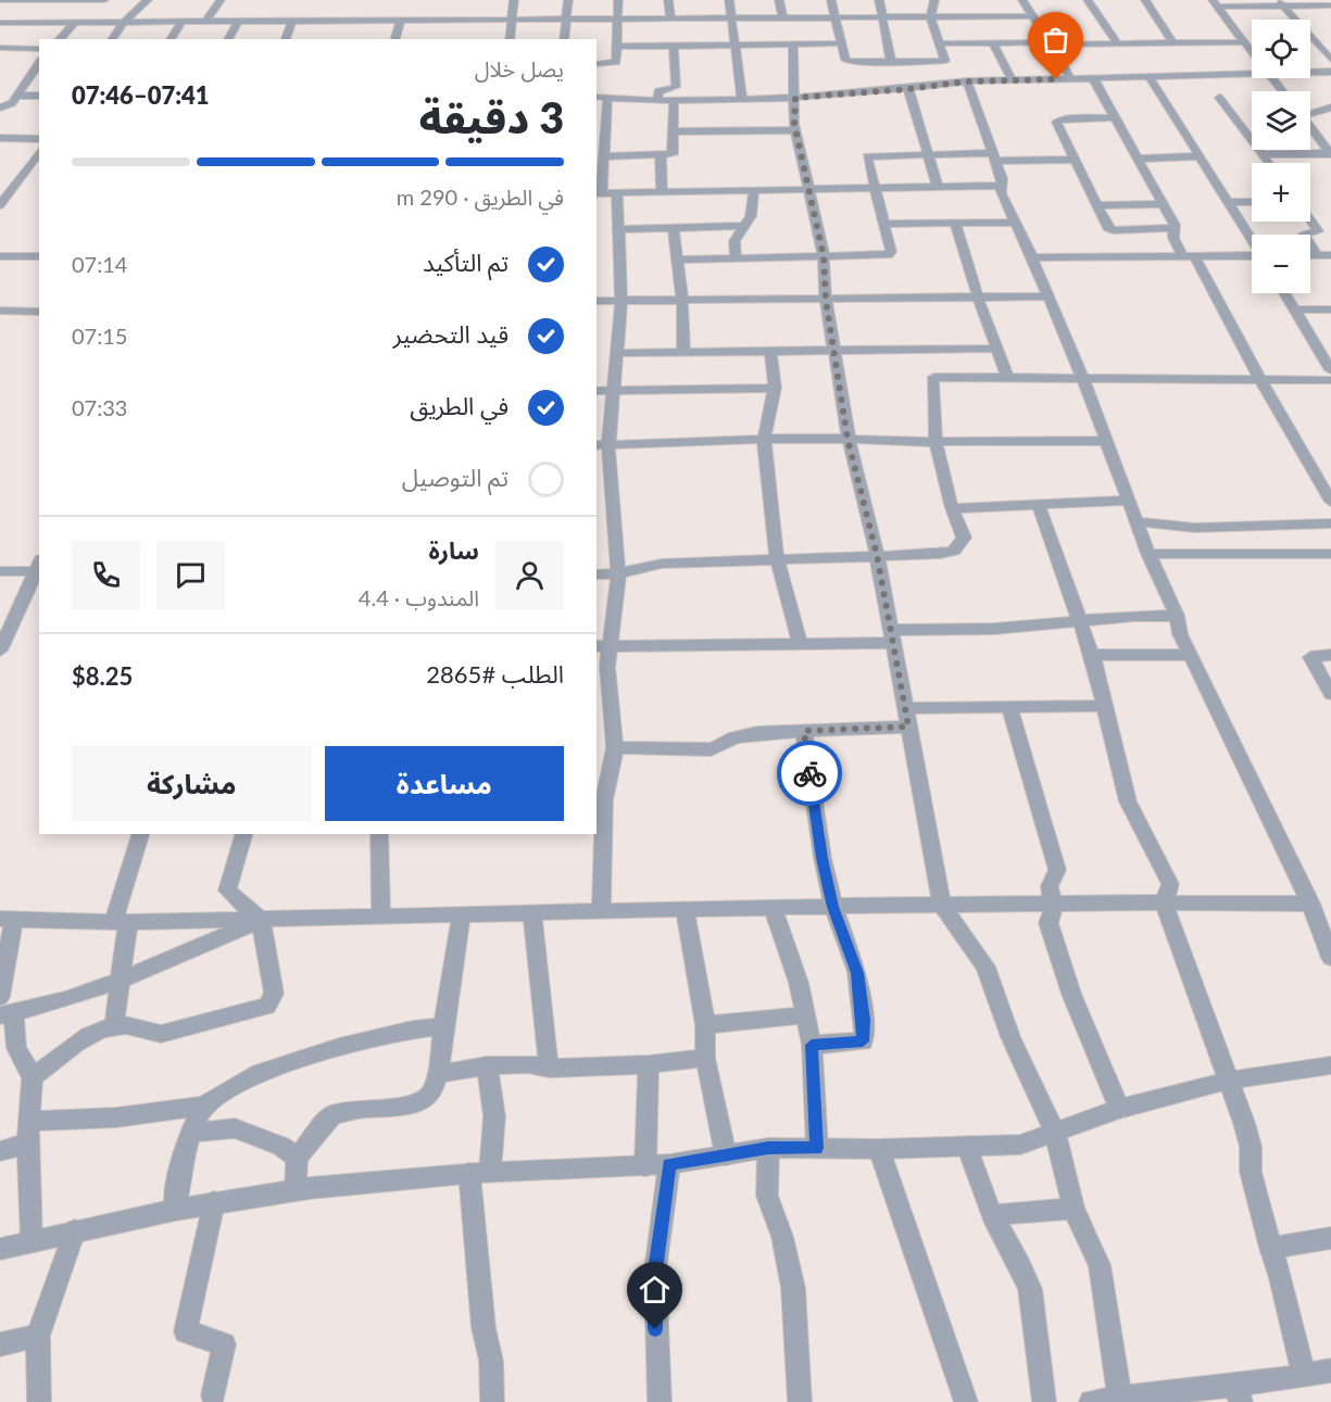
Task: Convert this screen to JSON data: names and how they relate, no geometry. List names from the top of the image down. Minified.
{"page":{"map_buttons":["+","−"],"heading":["3 دقيقة","يصل خلال","07:41–07:46"],"panel":["سارة","المندوب · 4.4","الطلب #2865","$8.25"],"bar":"في الطريق · 290 m","list":[["تم التأكيد","07:14"],["قيد التحضير","07:15"],["في الطريق","07:33"],"تم التوصيل"],"buttons":["مساعدة","مشاركة"]}}
